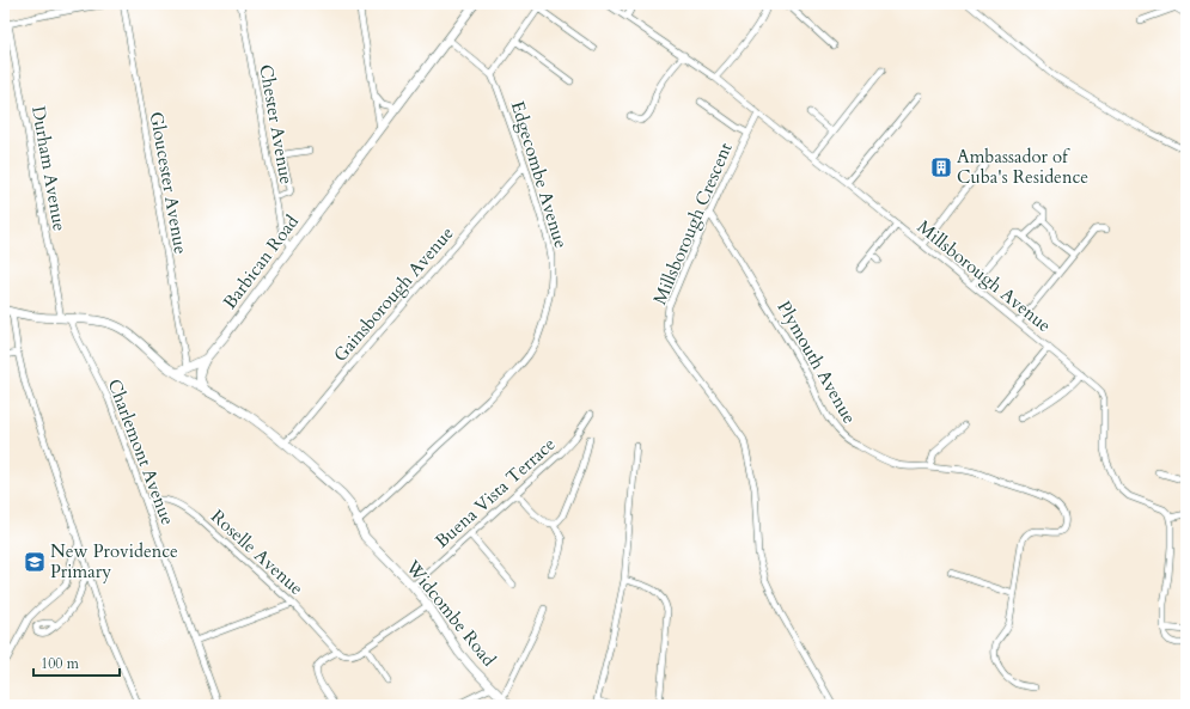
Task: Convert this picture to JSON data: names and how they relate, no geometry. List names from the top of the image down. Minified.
{"streets":{"main road":["Barbican Road","Widcombe Road"],"street":["Chester Avenue","Durham Avenue","Edgecombe Avenue","Gloucester Avenue","Millsborough Crescent","Millsborough Avenue","Gainsborough Avenue","Plymouth Avenue","Charlemont Avenue","Buena Vista Terrace","Roselle Avenue"]},"crossings":[["Chester Avenue","Barbican Road"],["Durham Avenue","Charlemont Avenue"],["Edgecombe Avenue","Barbican Road"],["Edgecombe Avenue","Gainsborough Avenue"],["Edgecombe Avenue","Widcombe Road"],["Gloucester Avenue","Barbican Road"],["Millsborough Crescent","Millsborough Avenue"],["Millsborough Crescent","Plymouth Avenue"],["Barbican Road","Widcombe Road"],["Gainsborough Avenue","Widcombe Road"],["Charlemont Avenue","Roselle Avenue"],["Buena Vista Terrace","Widcombe Road"]],"places":{"building":["Ambassador of Cuba's Residence"],"school or university":["New Providence Primary"]},"scale_bar":"100 m"}
